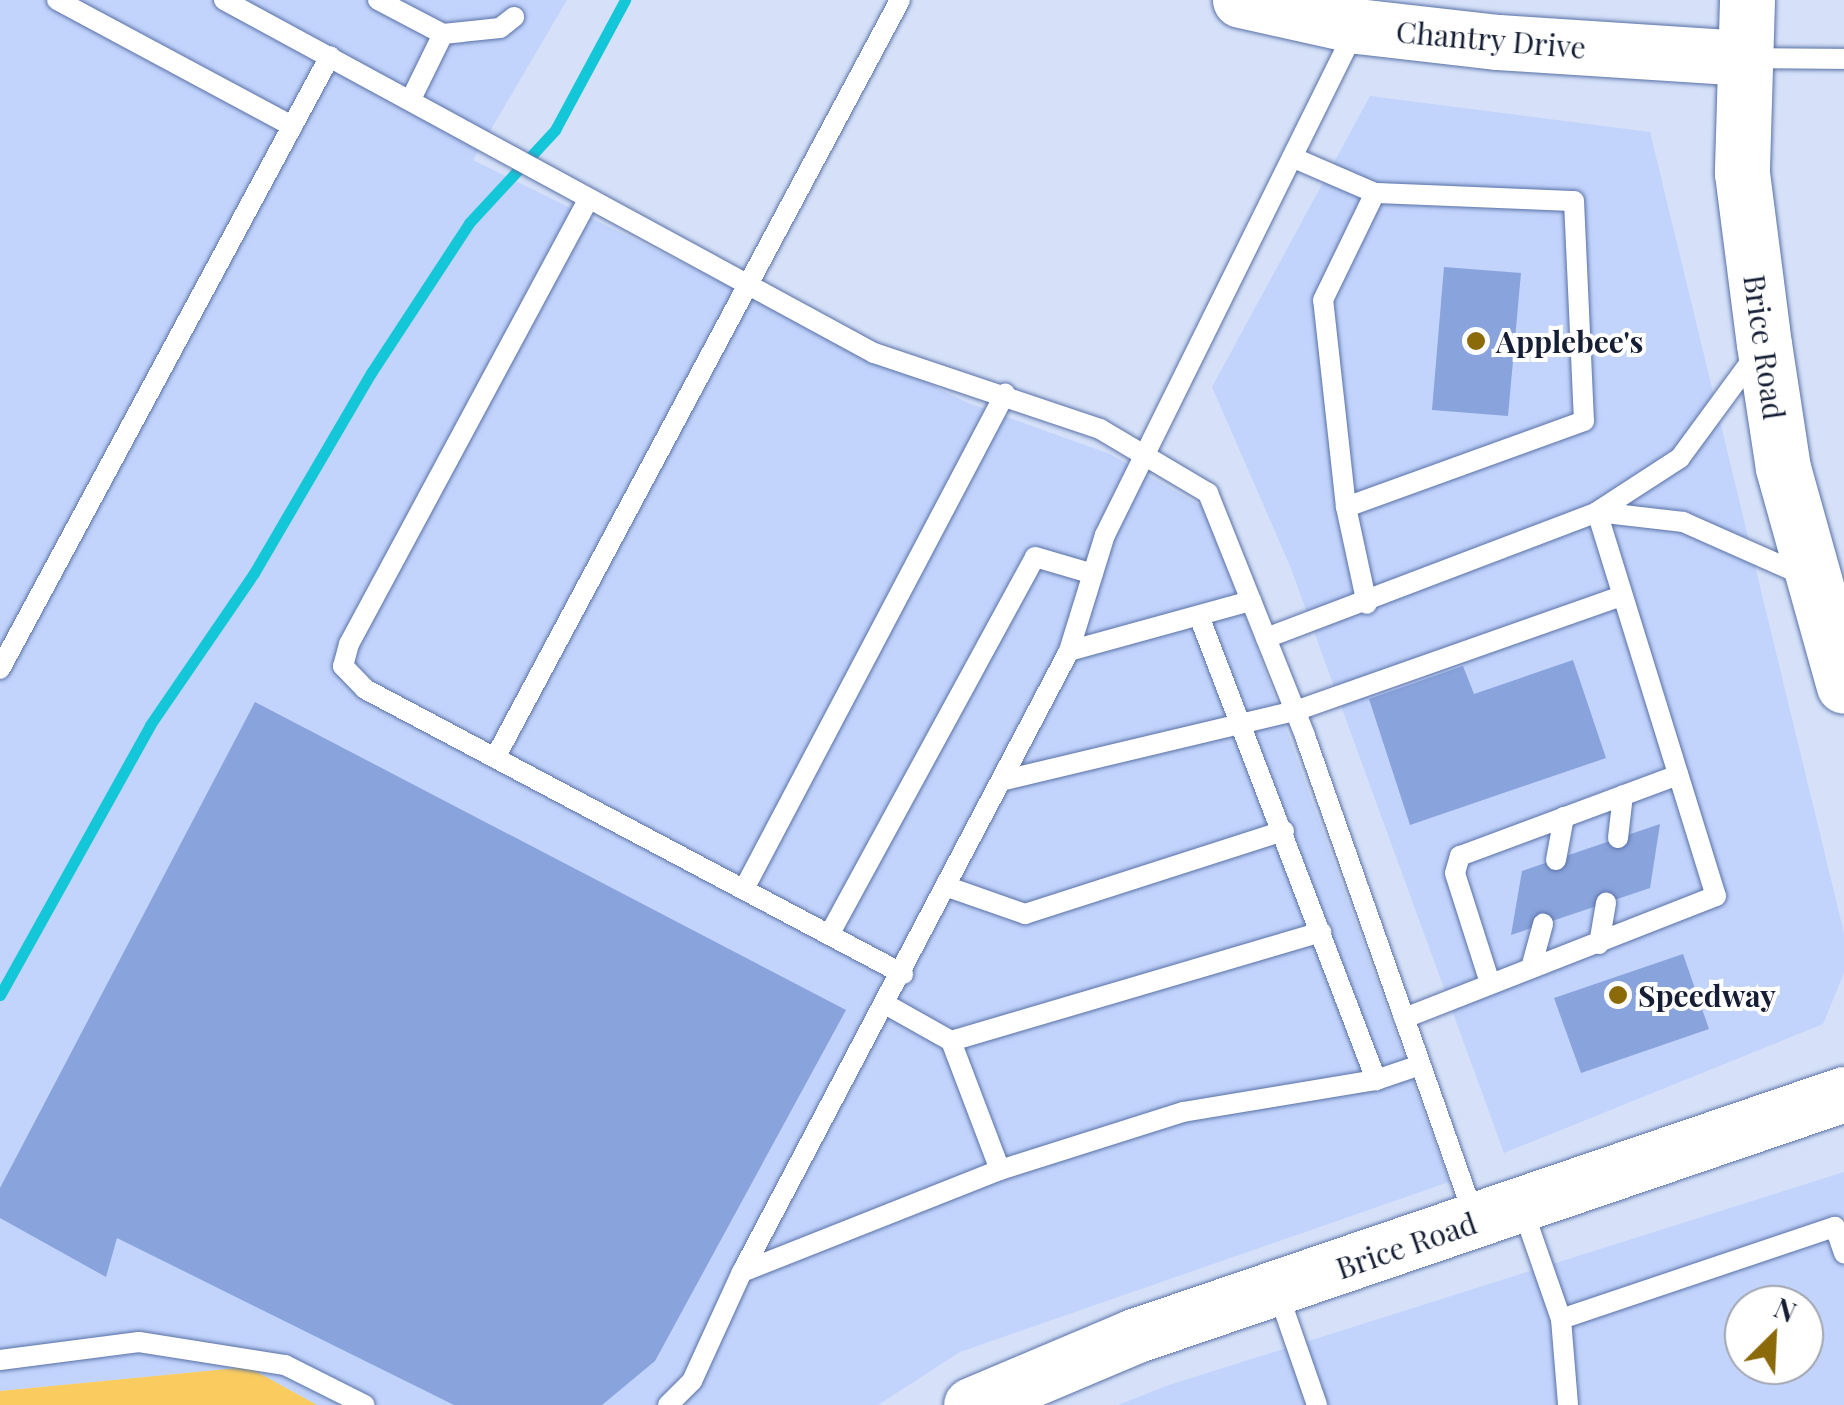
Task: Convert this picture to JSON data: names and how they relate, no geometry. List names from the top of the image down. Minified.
{"streets":{"main road":["Chantry Drive","Brice Road"]},"crossings":[["Chantry Drive","Brice Road"]],"places":["Applebee's","Speedway"],"north":"top right"}
